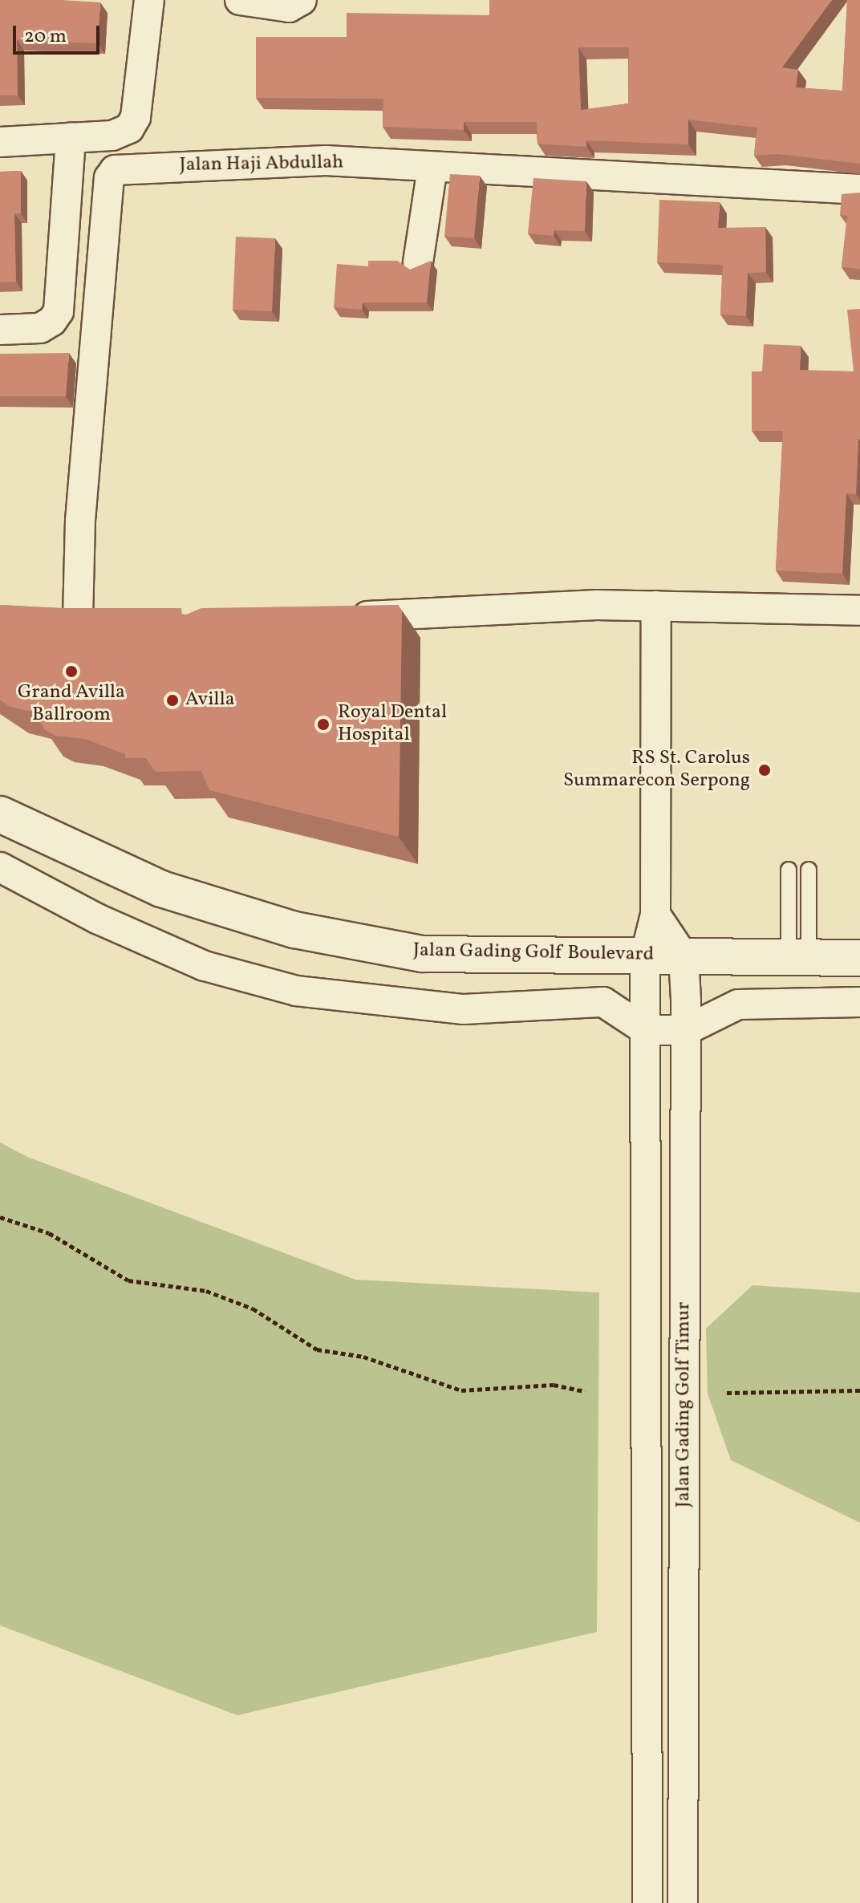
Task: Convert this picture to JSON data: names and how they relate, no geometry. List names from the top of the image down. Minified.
{"streets":{"main road":["Jalan Gading Golf Boulevard"],"street":["Jalan Haji Abdullah","Jalan Gading Golf Timur"]},"crossings":[["Jalan Gading Golf Boulevard","Jalan Gading Golf Timur"]],"places":["Grand Avilla Ballroom","Avilla","Royal Dental Hospital","RS St. Carolus Summarecon Serpong"],"scale_bar":"20 m"}
